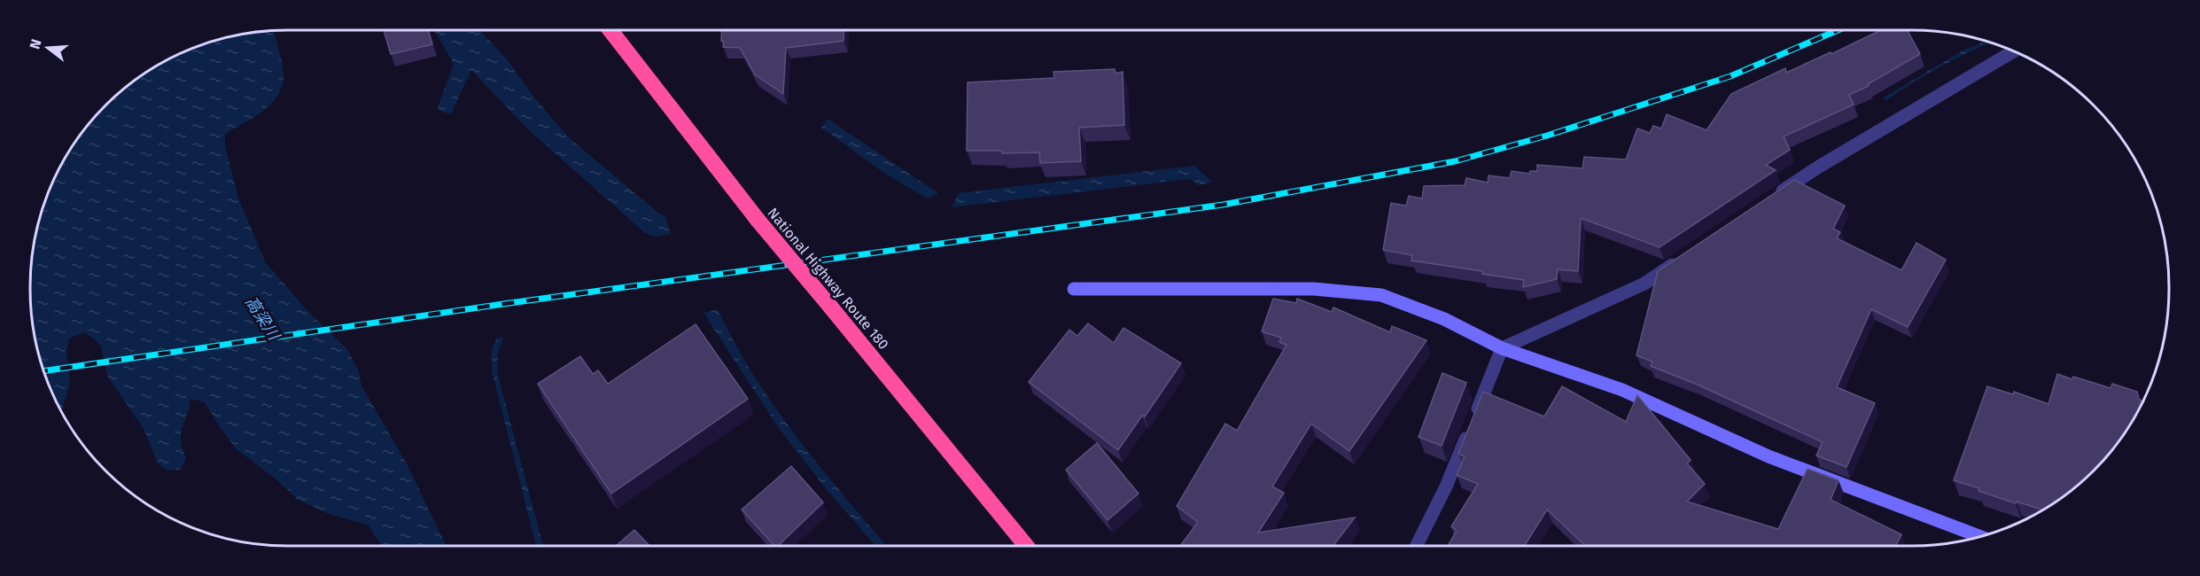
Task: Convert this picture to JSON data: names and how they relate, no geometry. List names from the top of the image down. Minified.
{"streets":{"highway":["National Highway Route 180"]},"water":["高梁川"],"north":"left"}
